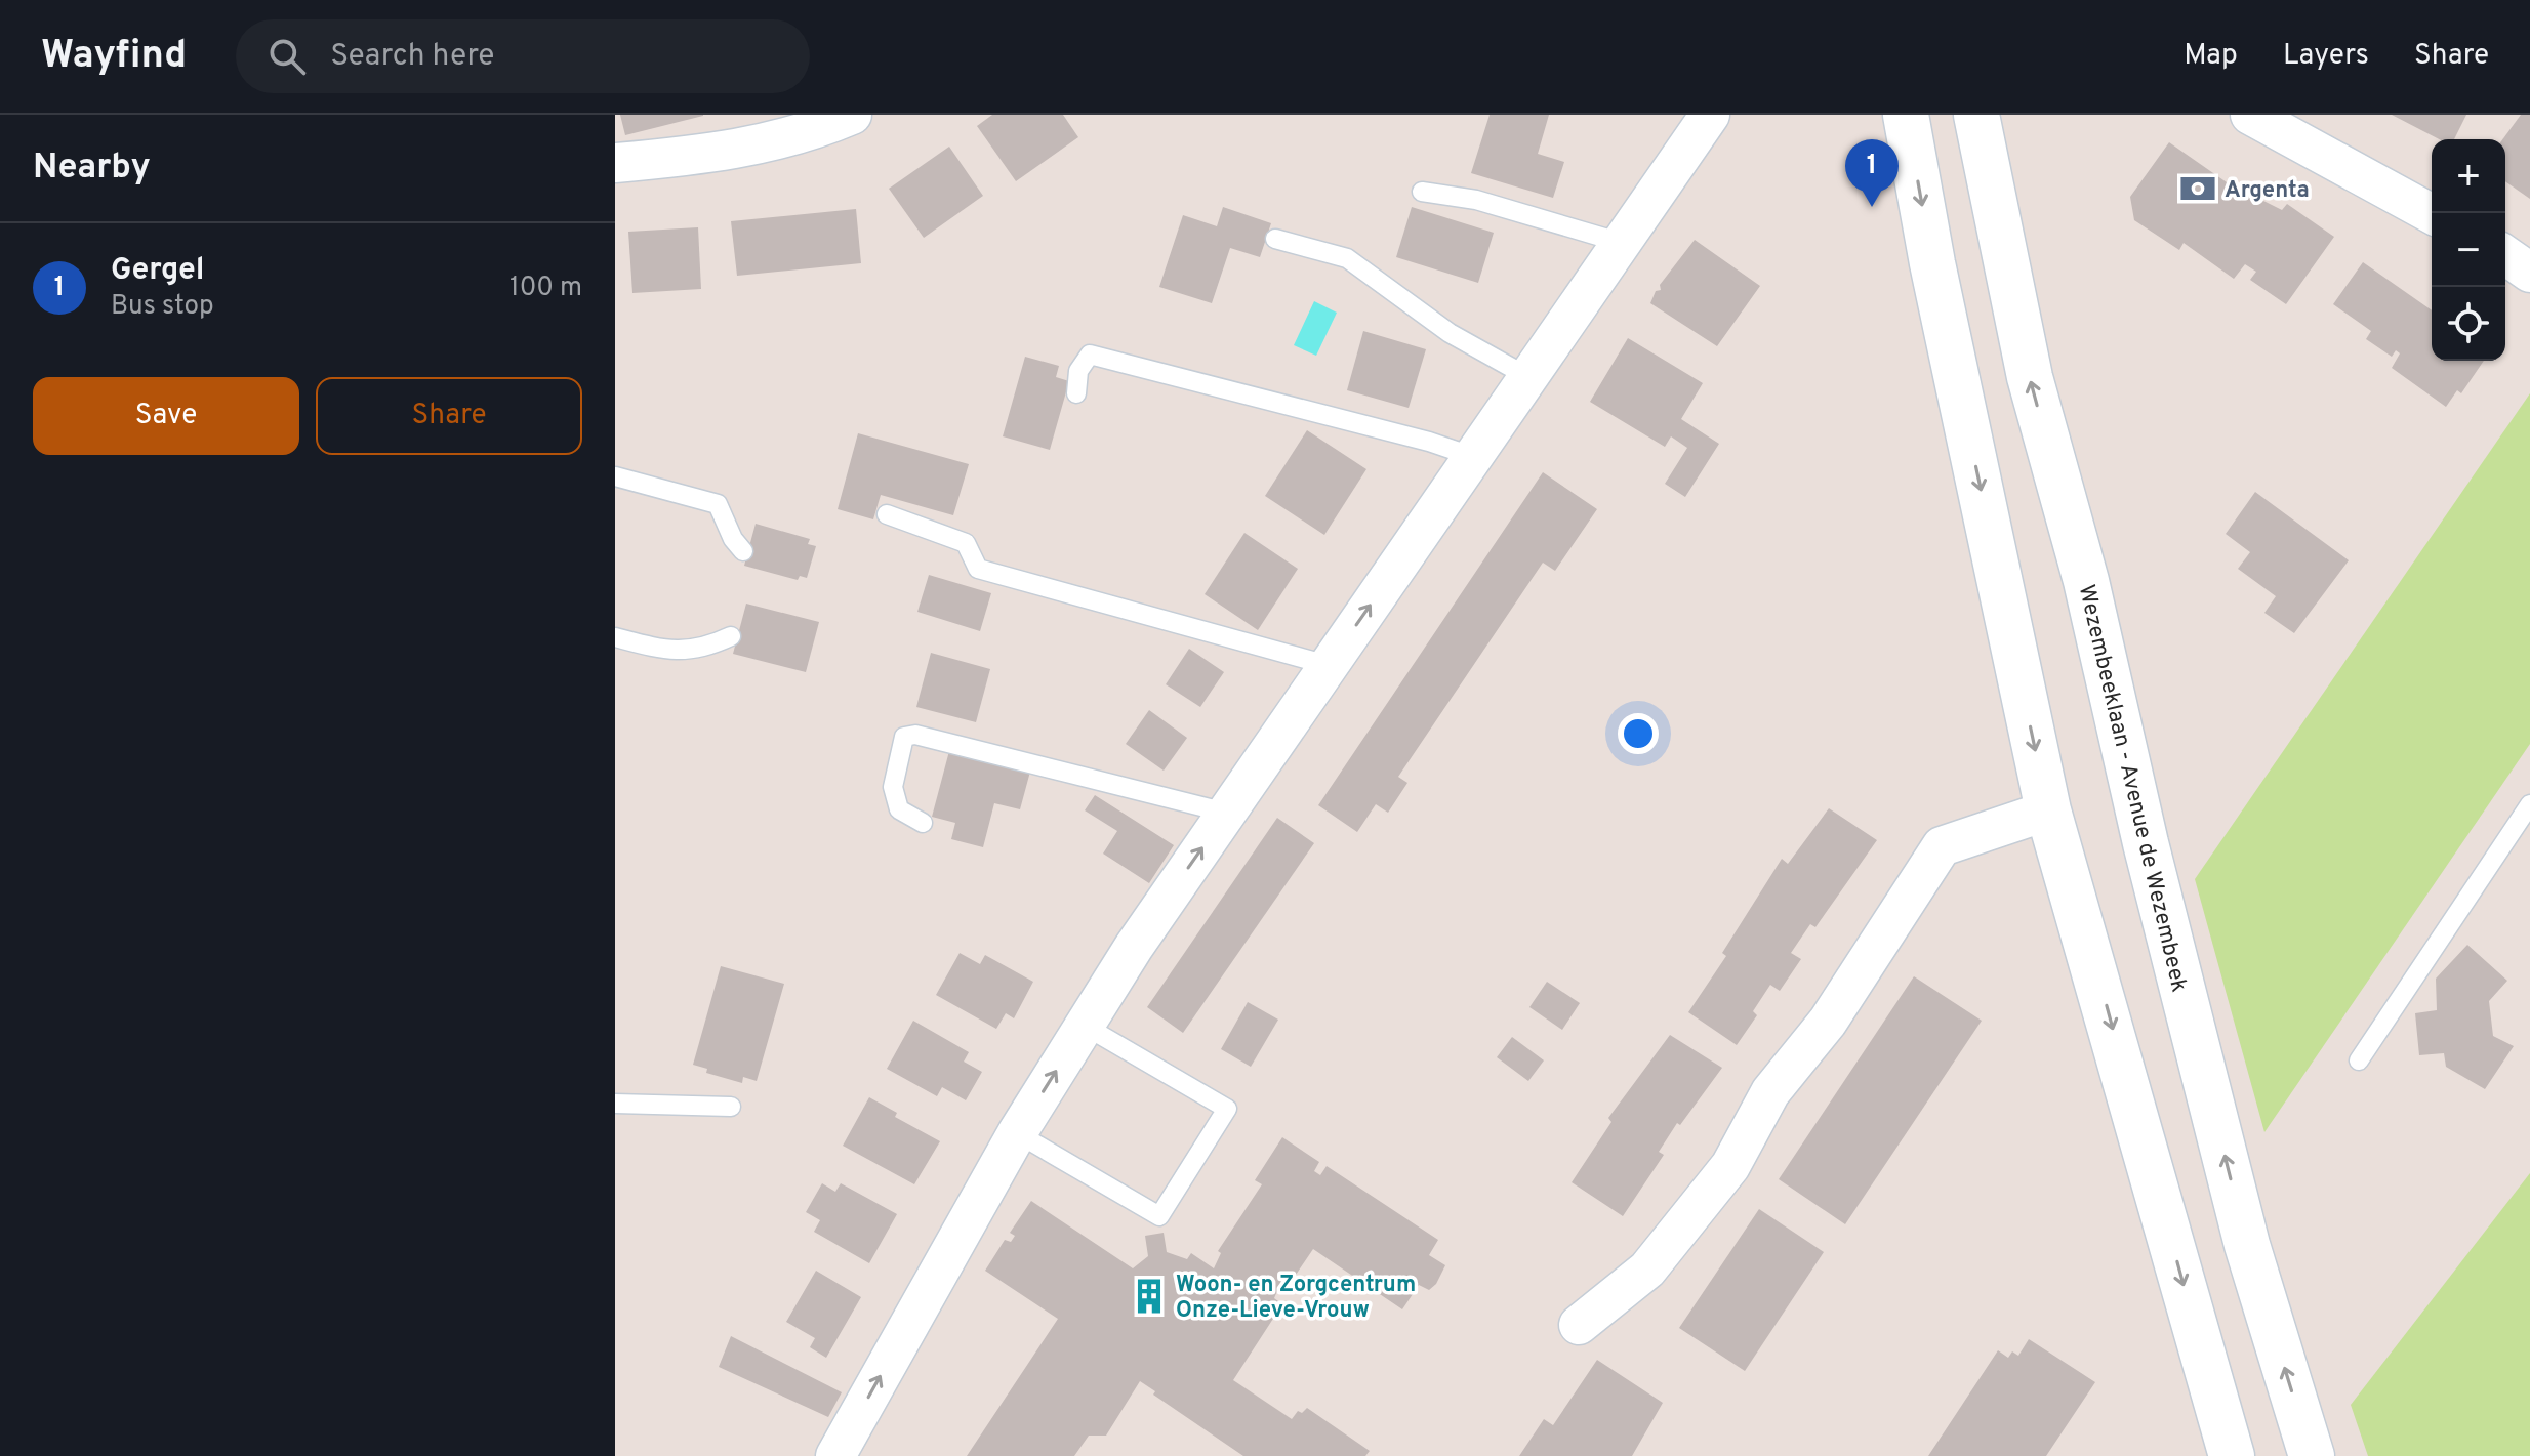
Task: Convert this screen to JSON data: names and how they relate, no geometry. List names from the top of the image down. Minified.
{"streets":{"main road":["Wezembeeklaan - Avenue de Wezembeek"]},"places":{"bank":["Argenta"],"building":["Woon- en Zorgcentrum Onze-Lieve-Vrouw"]},"page":{"header":"Wayfind","search":"Search here","nav":["Map","Layers","Share"],"heading":"Nearby","map_buttons":["+","−"],"pins":"1","list":[{"mark":"1","name":"Gergel","note":"Bus stop","value":"100 m"}],"buttons":["Save","Share"]}}
